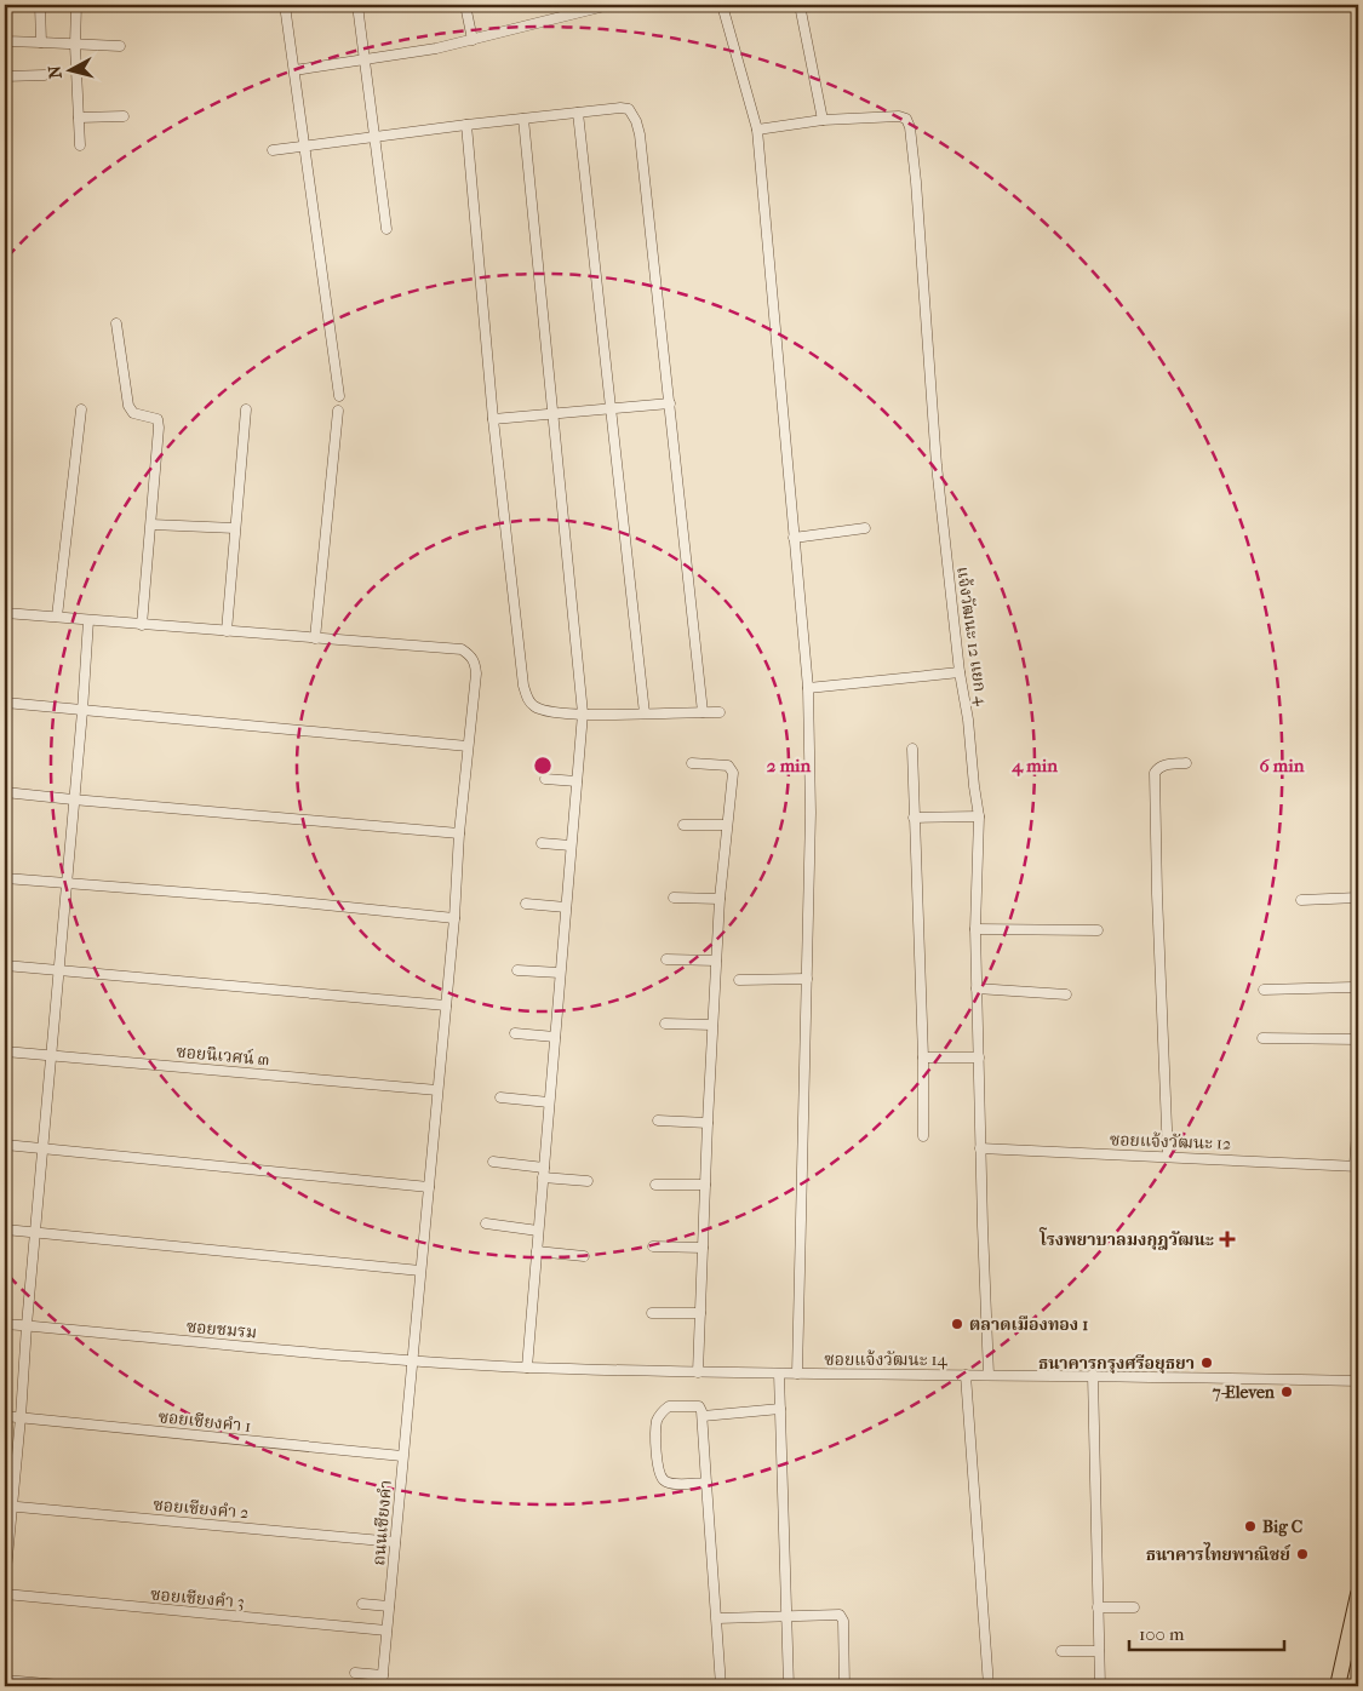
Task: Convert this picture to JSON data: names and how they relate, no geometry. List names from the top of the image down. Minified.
{"streets":{"street":["แจ้งวัฒนะ 12 แยก 4","ซอยนิเวศน์ ๓","ซอยแจ้งวัฒนะ 12","ซอยชมรม","ซอยแจ้งวัฒนะ 14","ซอยเชียงคำ 1","ซอยเชียงคำ 2","ถนนเชียงคำ","ซอยเชียงคำ 3"]},"crossings":[["แจ้งวัฒนะ 12 แยก 4","ซอยแจ้งวัฒนะ 12"],["แจ้งวัฒนะ 12 แยก 4","ซอยแจ้งวัฒนะ 14"],["ซอยนิเวศน์ ๓","ถนนเชียงคำ"],["ซอยชมรม","ซอยแจ้งวัฒนะ 14"],["ซอยชมรม","ถนนเชียงคำ"],["ซอยแจ้งวัฒนะ 14","ถนนเชียงคำ"],["ซอยเชียงคำ 1","ถนนเชียงคำ"],["ซอยเชียงคำ 2","ถนนเชียงคำ"],["ถนนเชียงคำ","ซอยเชียงคำ 3"]],"places":{"health":["โรงพยาบาลมงกุฎวัฒนะ"],"other":["ตลาดเมืองทอง 1","ธนาคารกรุงศรีอยุธยา","7-Eleven","Big C","ธนาคารไทยพาณิชย์"]},"scale_bar":"100 m","north":"left","rings":["2 min","4 min","6 min"]}
